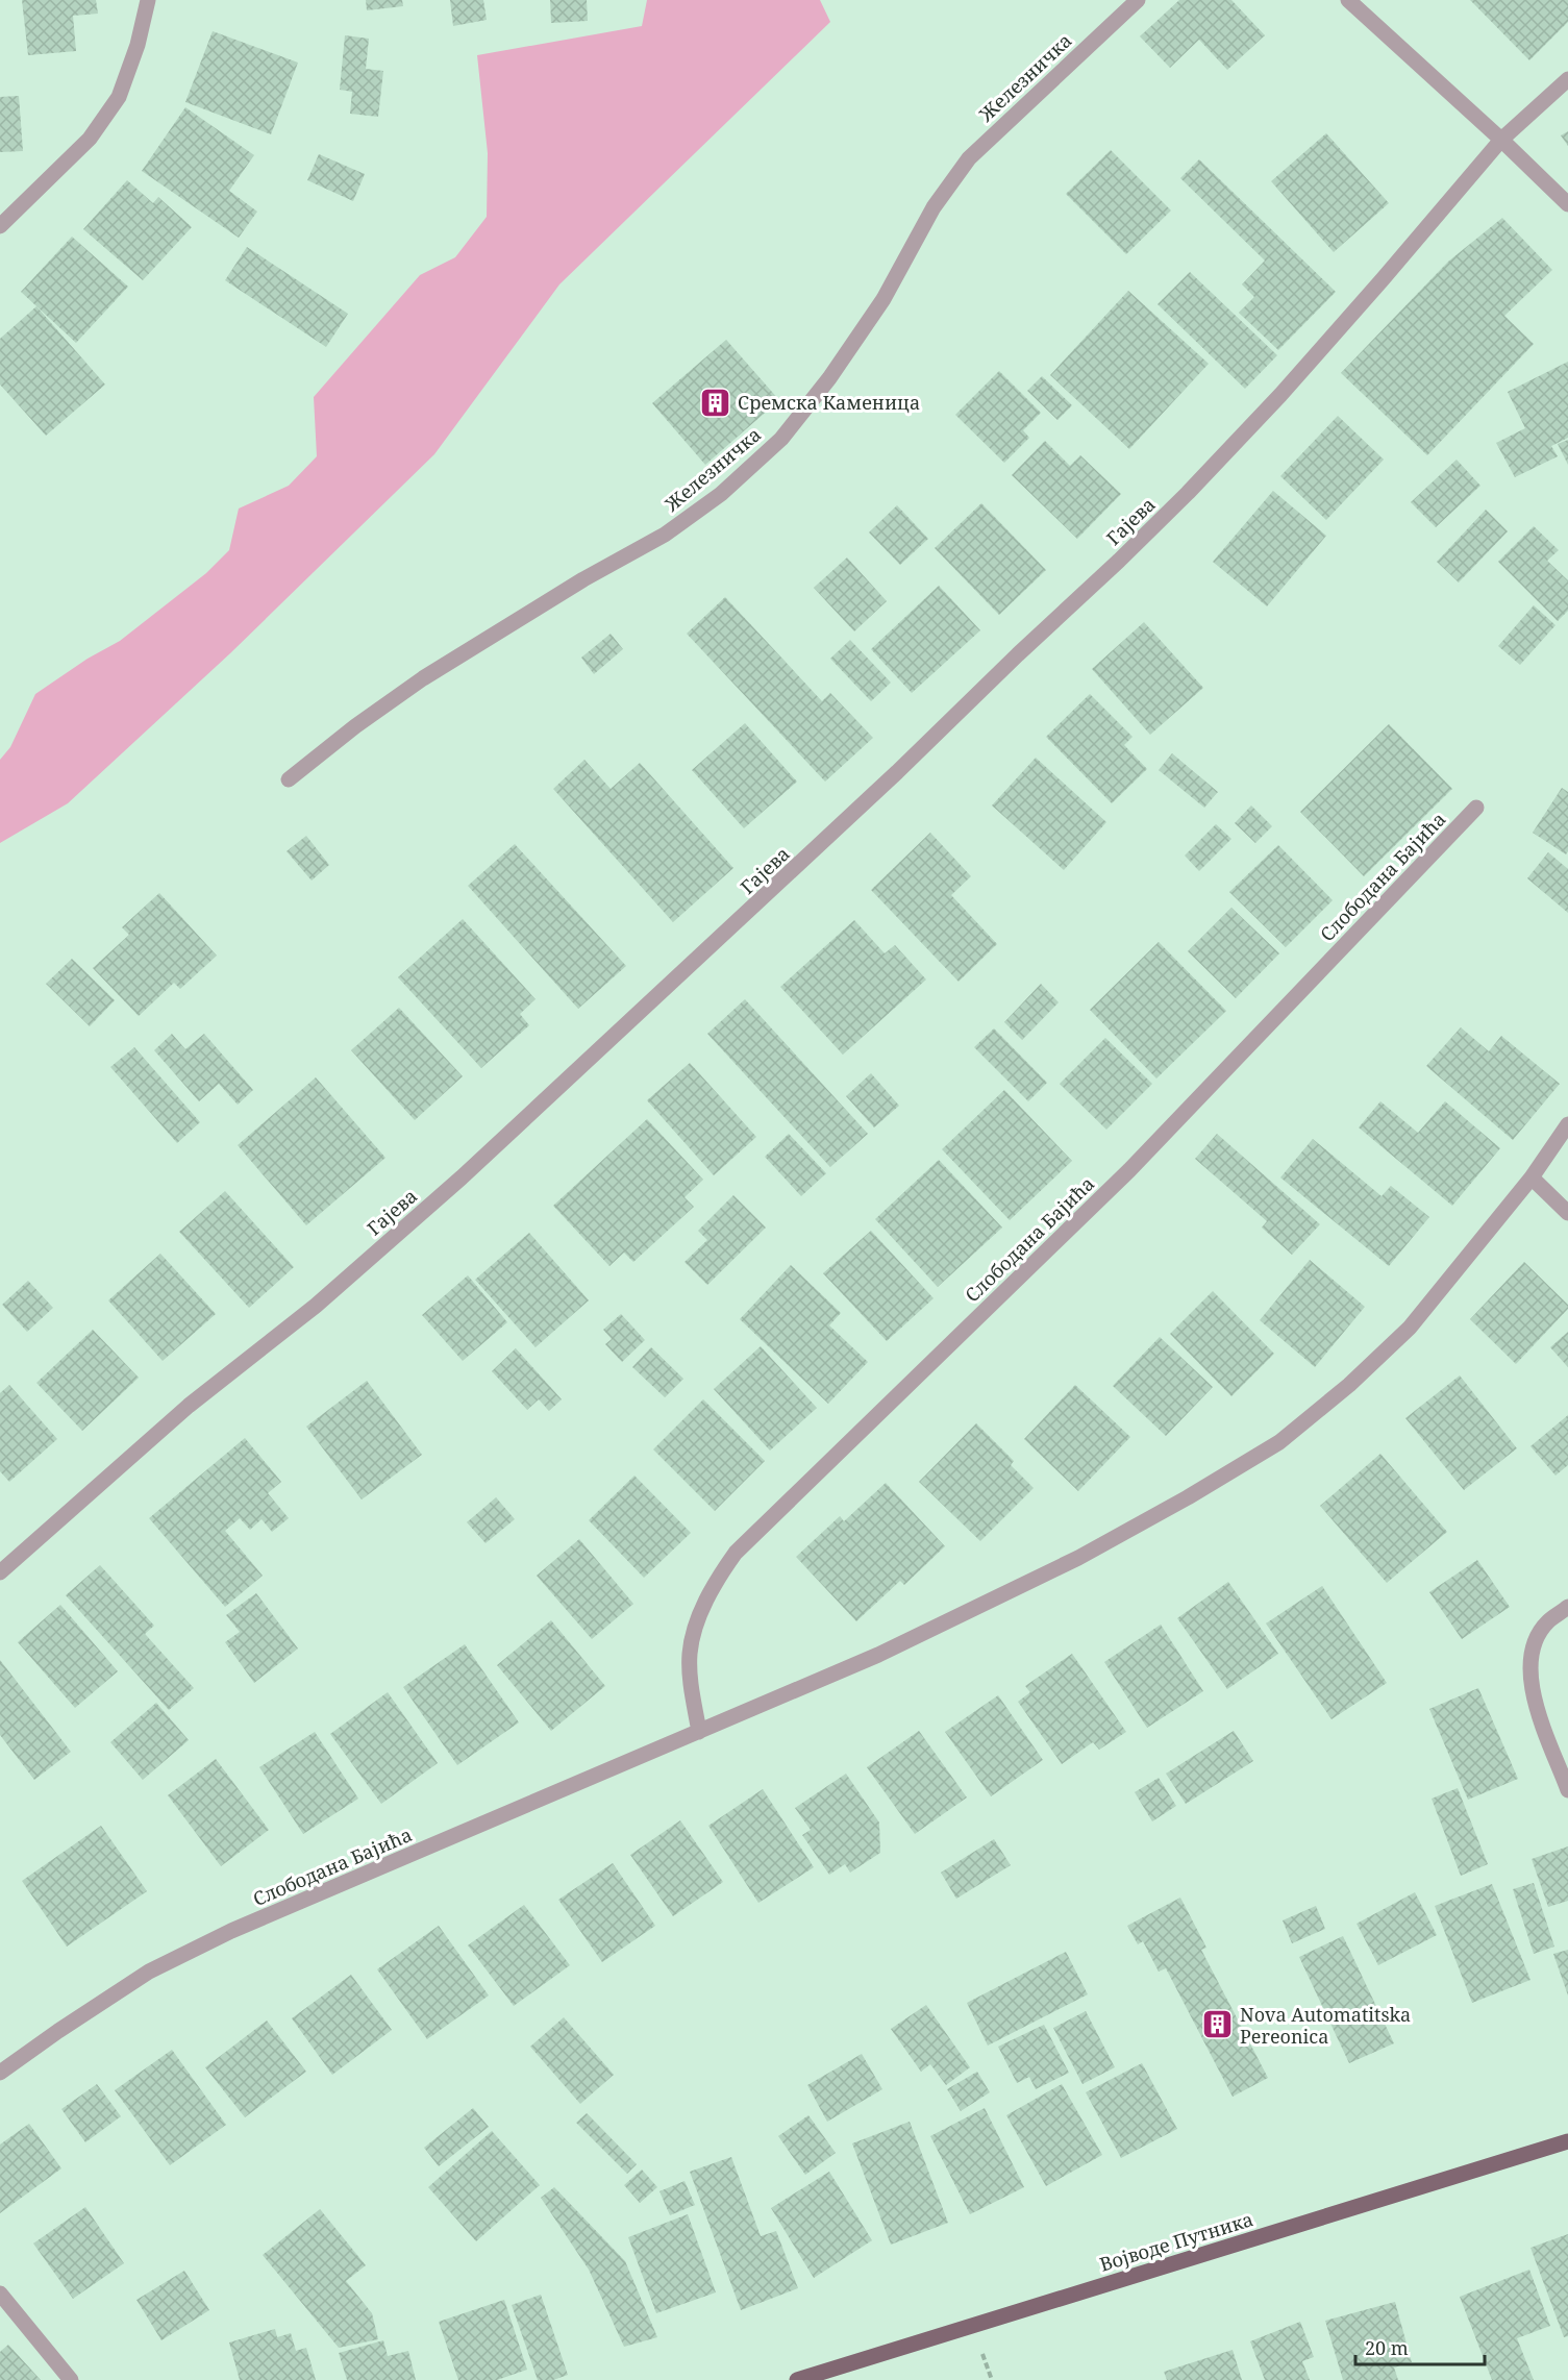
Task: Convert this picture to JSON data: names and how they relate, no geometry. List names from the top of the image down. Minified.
{"streets":{"main road":["Војводе Путника"],"street":["Железничка","Гајева","Слободана Бајића"]},"places":{"building":["Сремска Каменица","Nova Automatitska Pereonica"]},"scale_bar":"20 m"}
